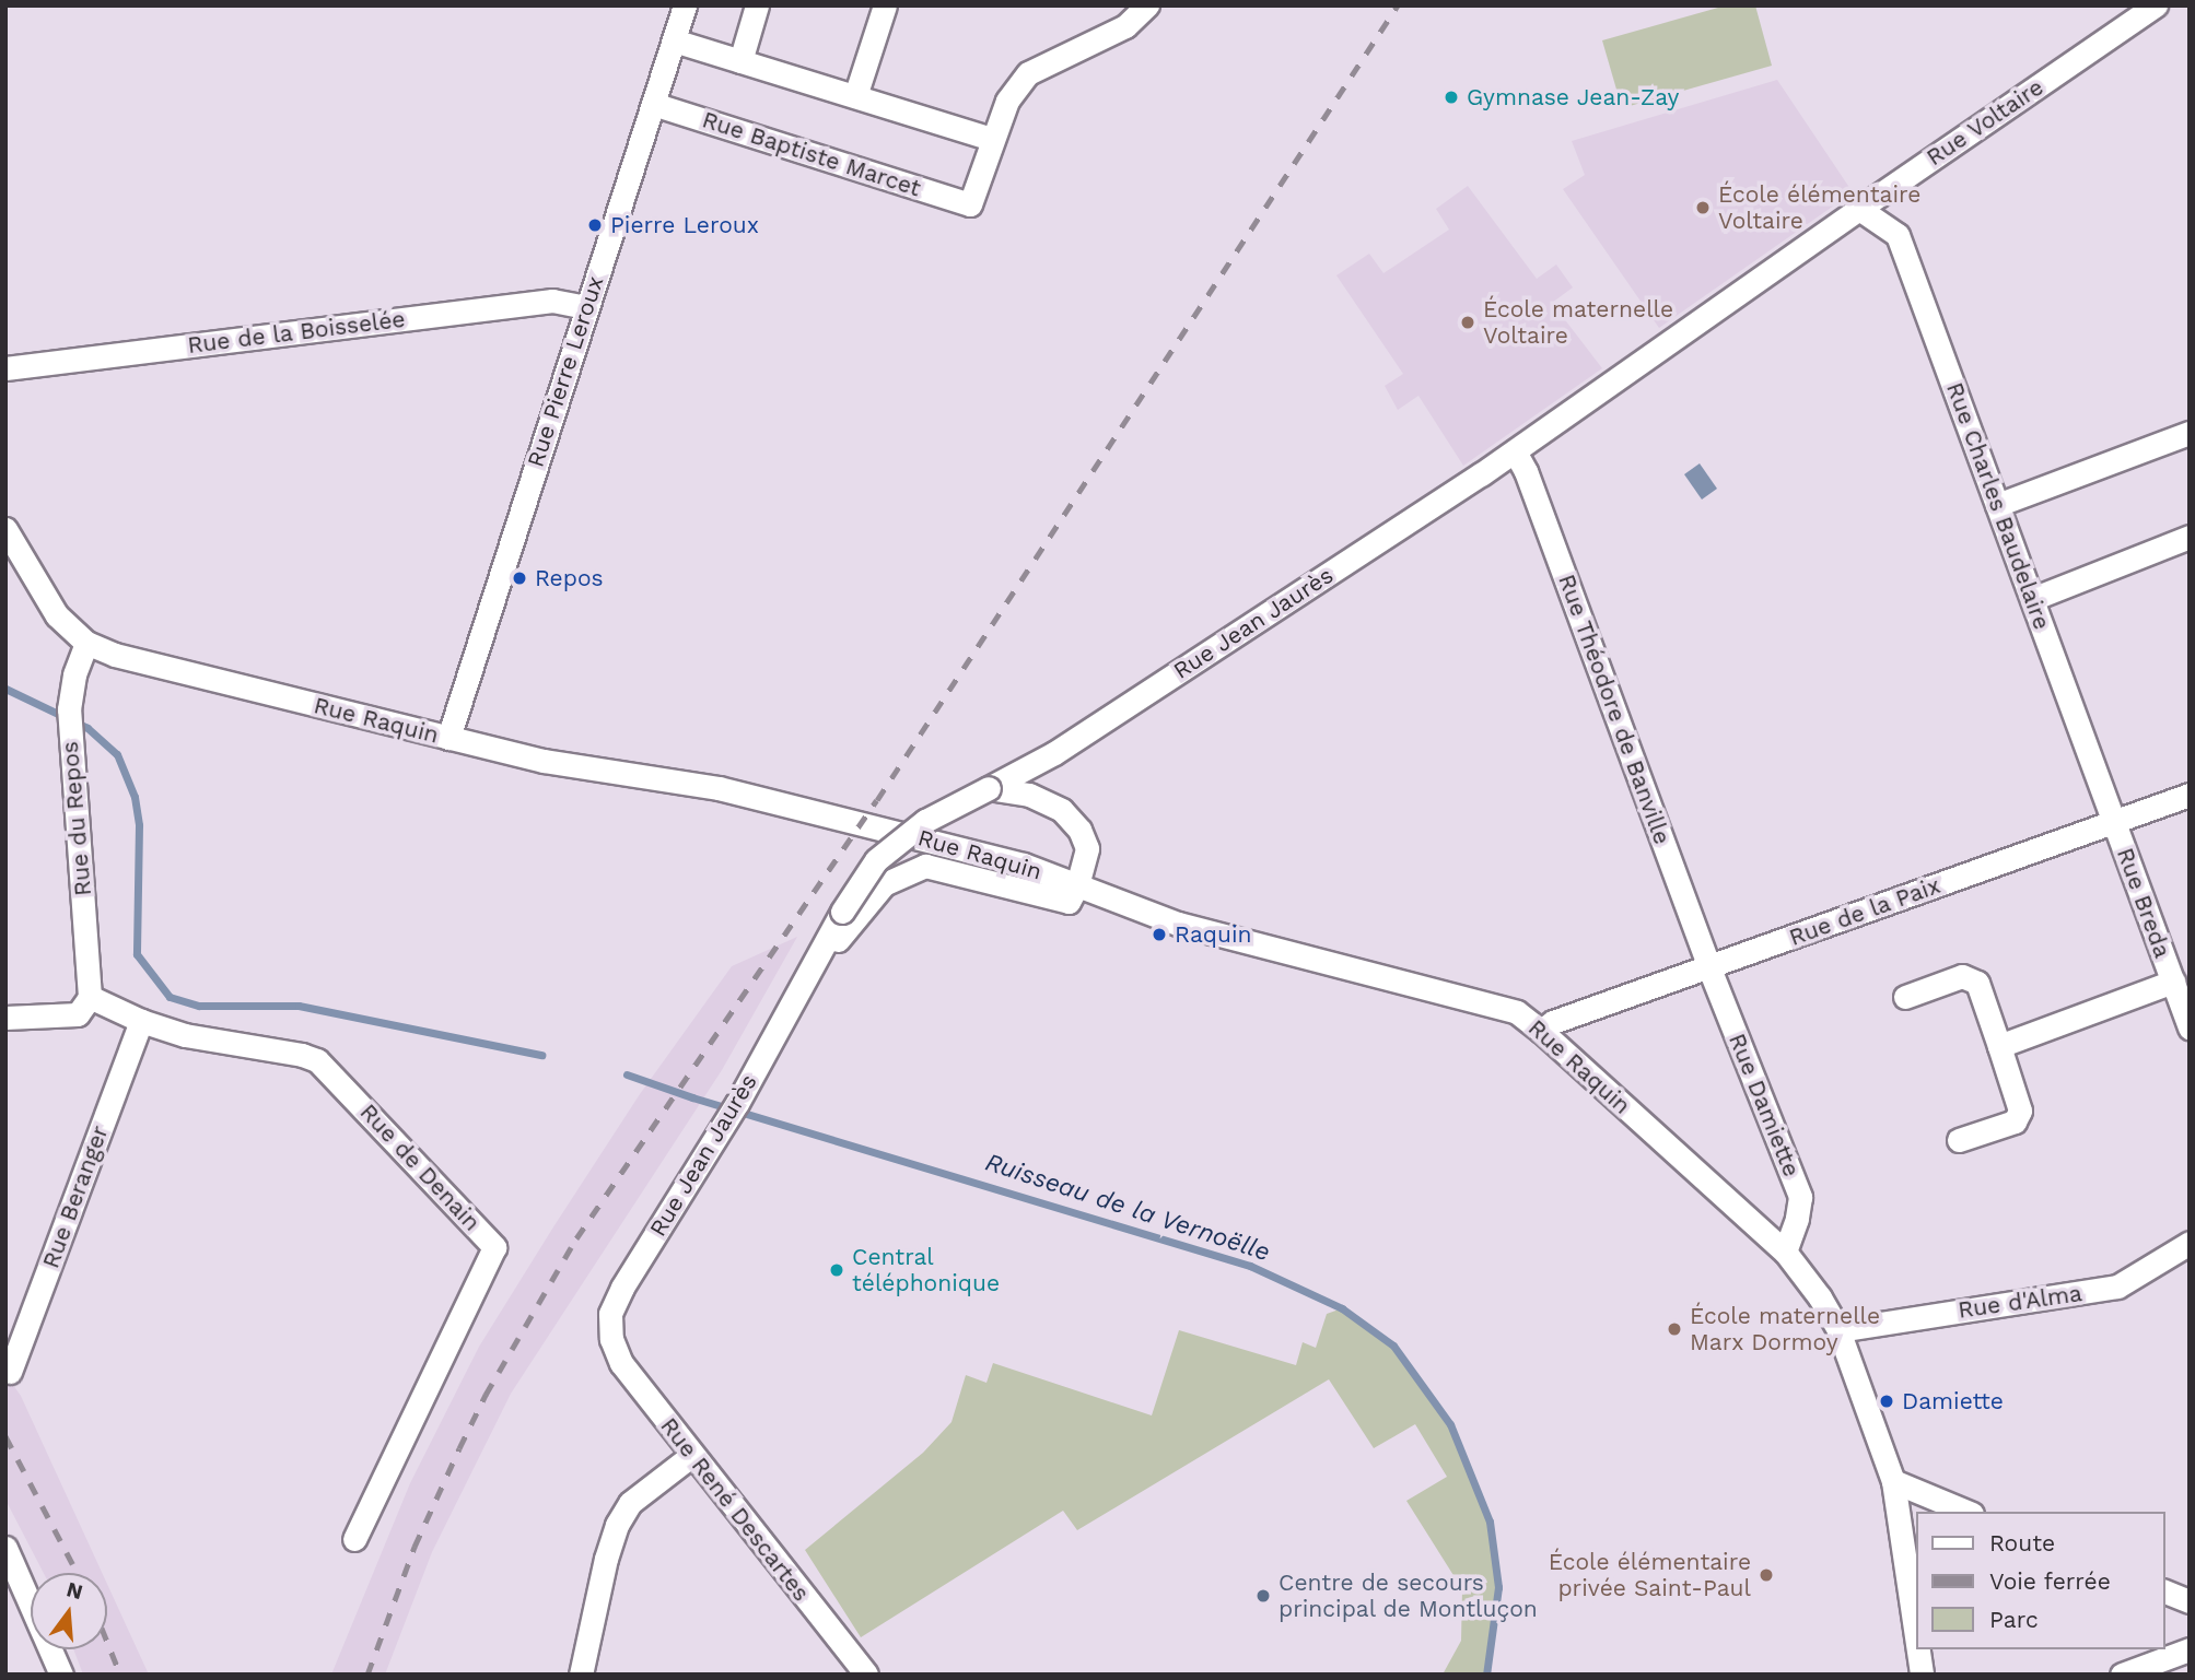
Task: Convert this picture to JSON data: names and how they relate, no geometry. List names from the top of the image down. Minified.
{"streets":{"street":["Rue Voltaire","Rue Baptiste Marcet","Rue de la Boisselée","Rue Pierre Leroux","Rue Charles Baudelaire","Rue Jean Jaurès","Rue Théodore de Banville","Rue Raquin","Rue du Repos","Rue Breda","Rue de la Paix","Rue Damiette","Rue de Denain","Rue Beranger","Rue d'Alma","Rue René Descartes"]},"crossings":[["Rue Voltaire","Rue Charles Baudelaire"],["Rue Voltaire","Rue Jean Jaurès"],["Rue Voltaire","Rue Théodore de Banville"],["Rue Baptiste Marcet","Rue Pierre Leroux"],["Rue de la Boisselée","Rue Pierre Leroux"],["Rue Pierre Leroux","Rue Raquin"],["Rue Charles Baudelaire","Rue Breda"],["Rue Charles Baudelaire","Rue de la Paix"],["Rue Jean Jaurès","Rue Théodore de Banville"],["Rue Jean Jaurès","Rue Raquin"],["Rue Jean Jaurès","Rue René Descartes"],["Rue Théodore de Banville","Rue de la Paix"],["Rue Théodore de Banville","Rue Damiette"],["Rue Raquin","Rue du Repos"],["Rue Raquin","Rue de la Paix"],["Rue Raquin","Rue Damiette"],["Rue du Repos","Rue de Denain"],["Rue Breda","Rue de la Paix"],["Rue de la Paix","Rue Damiette"],["Rue de Denain","Rue Beranger"]],"water":["Ruisseau de la Vernoëlle"],"places":["Gymnase Jean-Zay","École élémentaire Voltaire","Pierre Leroux","École maternelle Voltaire","Repos","Raquin","Central téléphonique","École maternelle Marx Dormoy","Damiette","École élémentaire privée Saint-Paul","Centre de secours principal de Montluçon"],"legend":["Route","Voie ferrée","Parc"],"north":"top"}
